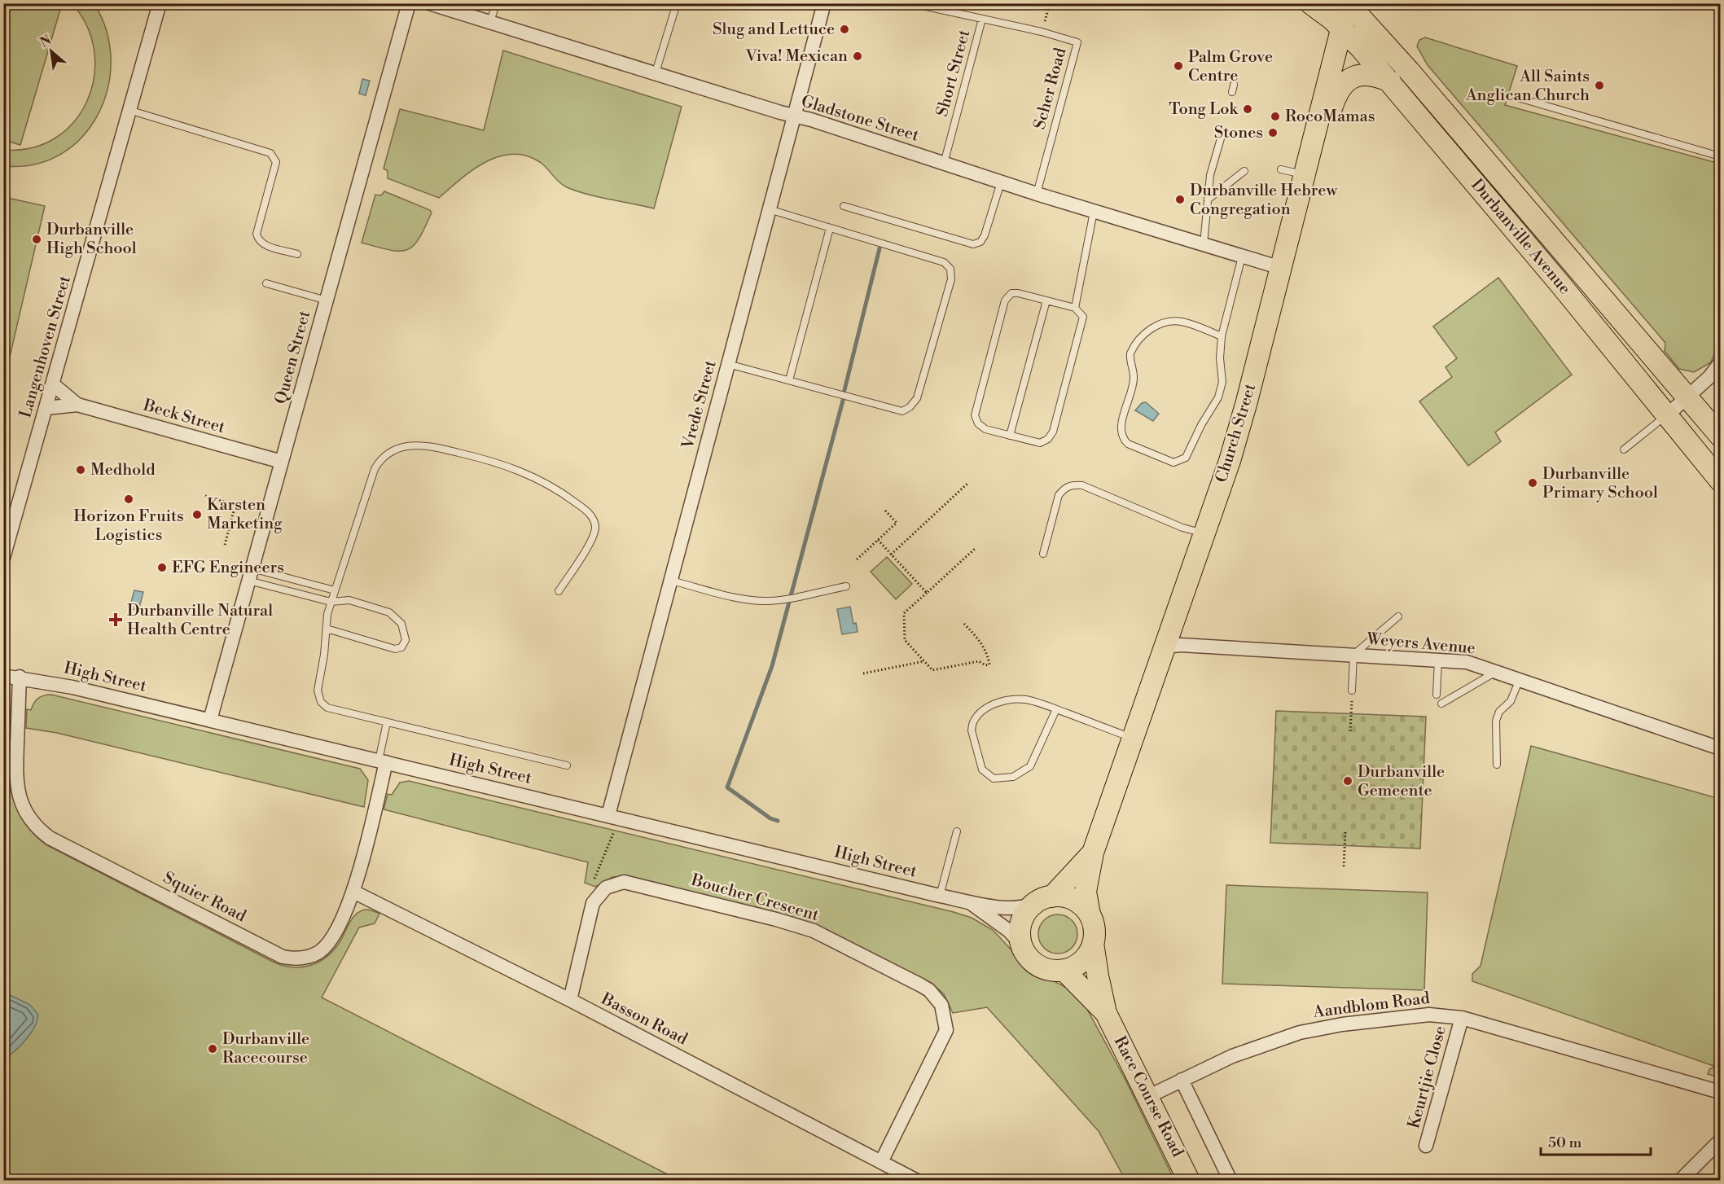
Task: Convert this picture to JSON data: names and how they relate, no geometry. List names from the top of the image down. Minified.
{"streets":{"main road":["Durbanville Avenue","Church Street","Race Course Road"],"street":["Gladstone Street","Langenhoven Street","Queen Street","Vrede Street","Beck Street","Weyers Avenue","High Street","Squier Road","Boucher Crescent","Aandblom Road","Basson Road","Keurtjie Close"],"lane":["Short Street","Scher Road"]},"crossings":[["Short Street","Scher Road"],["Short Street","Gladstone Street"],["Scher Road","Gladstone Street"],["Gladstone Street","Vrede Street"],["Gladstone Street","Church Street"],["Durbanville Avenue","Church Street"],["Langenhoven Street","Beck Street"],["Queen Street","Beck Street"],["Queen Street","High Street"],["Vrede Street","High Street"],["Church Street","Weyers Avenue"],["Church Street","High Street"],["Church Street","Race Course Road"],["High Street","Squier Road"],["High Street","Race Course Road"],["Squier Road","Basson Road"],["Boucher Crescent","Basson Road"],["Aandblom Road","Keurtjie Close"],["Aandblom Road","Race Course Road"]],"places":{"other":["Slug and Lettuce","Viva! Mexican","Palm Grove Centre","All Saints Anglican Church","Tong Lok","RocoMamas","Stones","Durbanville Hebrew Congregation","Durbanville High School","Medhold","Durbanville Primary School","Horizon Fruits Logistics","Karsten Marketing","EFG Engineers","Durbanville Gemeente","Durbanville Racecourse"],"health":["Durbanville Natural Health Centre"]},"scale_bar":"50 m","north":"top left"}
